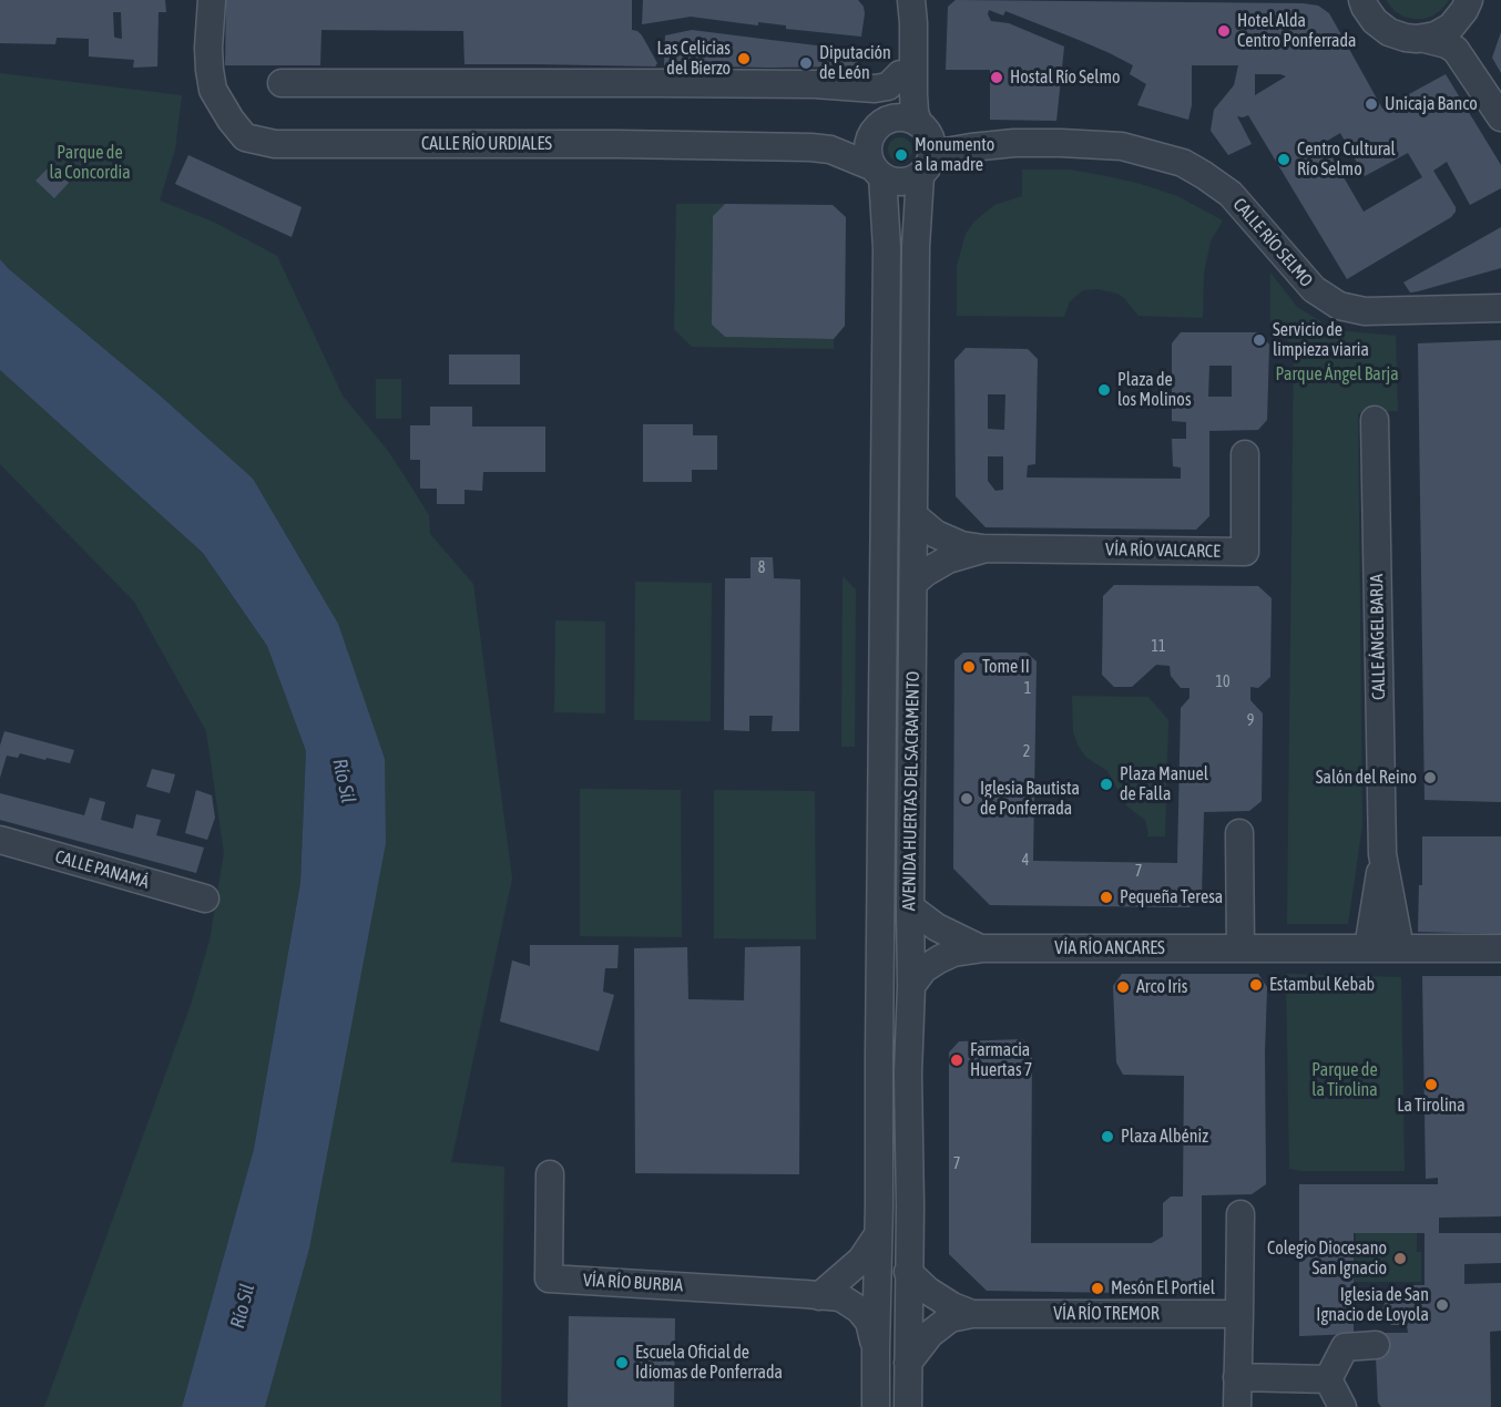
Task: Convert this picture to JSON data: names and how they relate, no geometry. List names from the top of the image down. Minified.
{"streets":{"street":["CALLE RÍO URDIALES","CALLE RÍO SELMO","VÍA RÍO VALCARCE","CALLE ÁNGEL BARJA","AVENIDA HUERTAS DEL SACRAMENTO","CALLE PANAMÁ","VÍA RÍO ANCARES","VÍA RÍO BURBIA","VÍA RÍO TREMOR"]},"crossings":[["CALLE RÍO URDIALES","CALLE RÍO SELMO"],["CALLE RÍO URDIALES","AVENIDA HUERTAS DEL SACRAMENTO"],["CALLE RÍO SELMO","AVENIDA HUERTAS DEL SACRAMENTO"],["VÍA RÍO VALCARCE","AVENIDA HUERTAS DEL SACRAMENTO"],["CALLE ÁNGEL BARJA","VÍA RÍO ANCARES"],["AVENIDA HUERTAS DEL SACRAMENTO","VÍA RÍO ANCARES"],["AVENIDA HUERTAS DEL SACRAMENTO","VÍA RÍO BURBIA"],["AVENIDA HUERTAS DEL SACRAMENTO","VÍA RÍO TREMOR"]],"water":["Río Sil"],"parks":["Parque de la Concordia","Parque Ángel Barja","Parque de la Tirolina"],"places":["Hotel Alda Centro Ponferrada","Las Celicias del Bierzo","Diputación de León","Hostal Río Selmo","Unicaja Banco","Monumento a la madre","Centro Cultural Río Selmo","Servicio de limpieza viaria","Plaza de los Molinos","Tome II","Salón del Reino","Plaza Manuel de Falla","Iglesia Bautista de Ponferrada","Pequeña Teresa","Estambul Kebab","Arco Iris","Farmacia Huertas 7","La Tirolina","Plaza Albéniz","Colegio Diocesano San Ignacio","Mesón El Portiel","Iglesia de San Ignacio de Loyola","Escuela Oficial de Idiomas de Ponferrada"],"house_numbers":["8","11","10","1","9","2","4","7","7"]}
